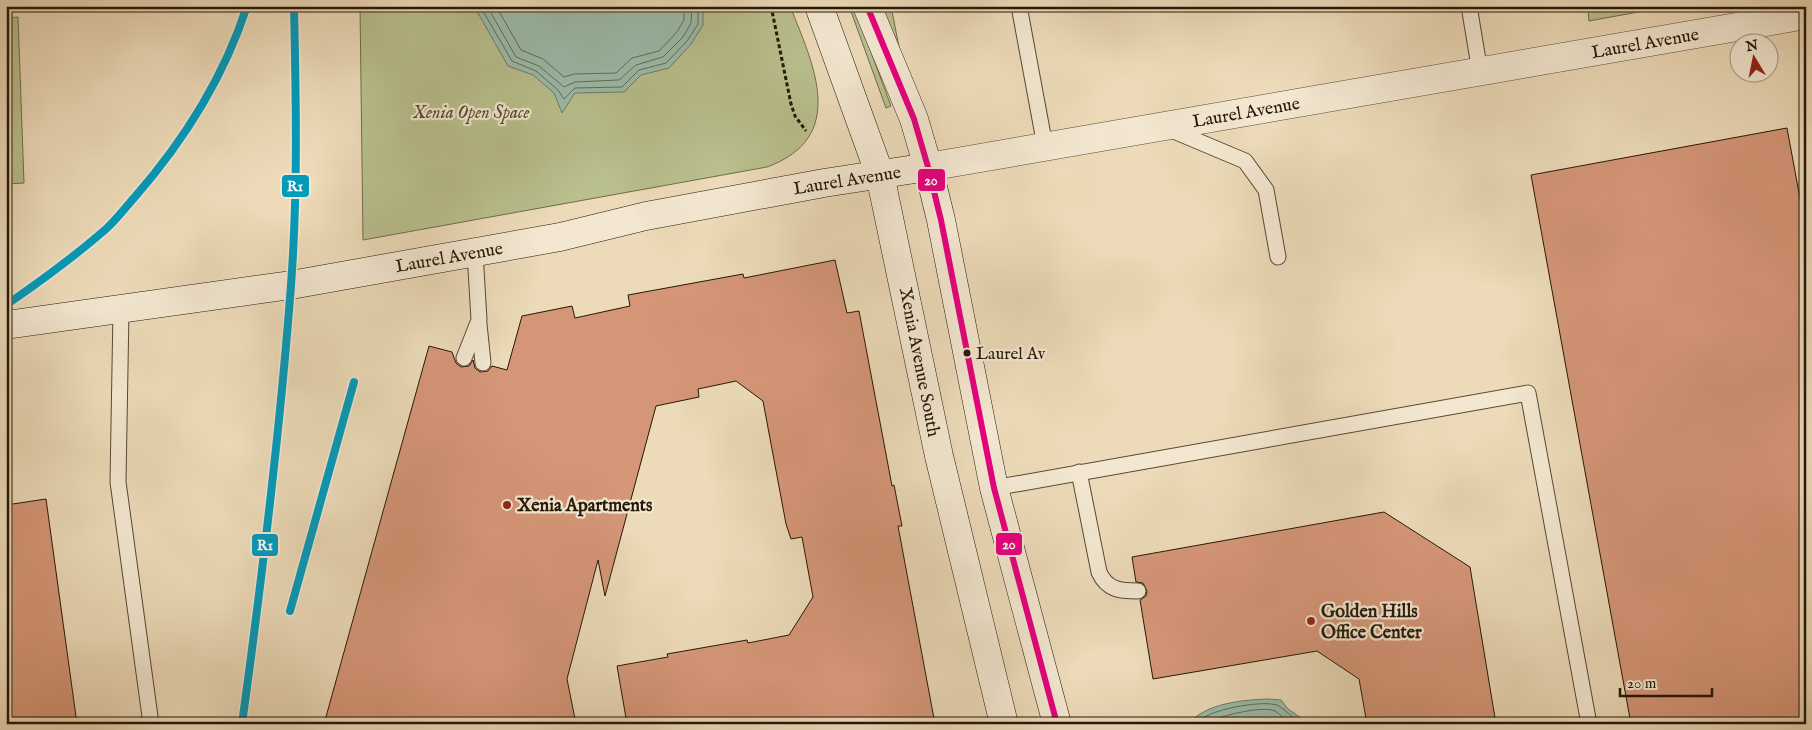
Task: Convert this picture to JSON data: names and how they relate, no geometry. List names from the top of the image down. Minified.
{"streets":{"street":["Laurel Avenue","Xenia Avenue South"]},"crossings":[["Laurel Avenue","Xenia Avenue South"]],"parks":["Xenia Open Space"],"places":["Laurel Av","Xenia Apartments","Golden Hills Office Center"],"lines":["transit line R1","transit line 20"],"scale_bar":"20 m","north":"top"}
